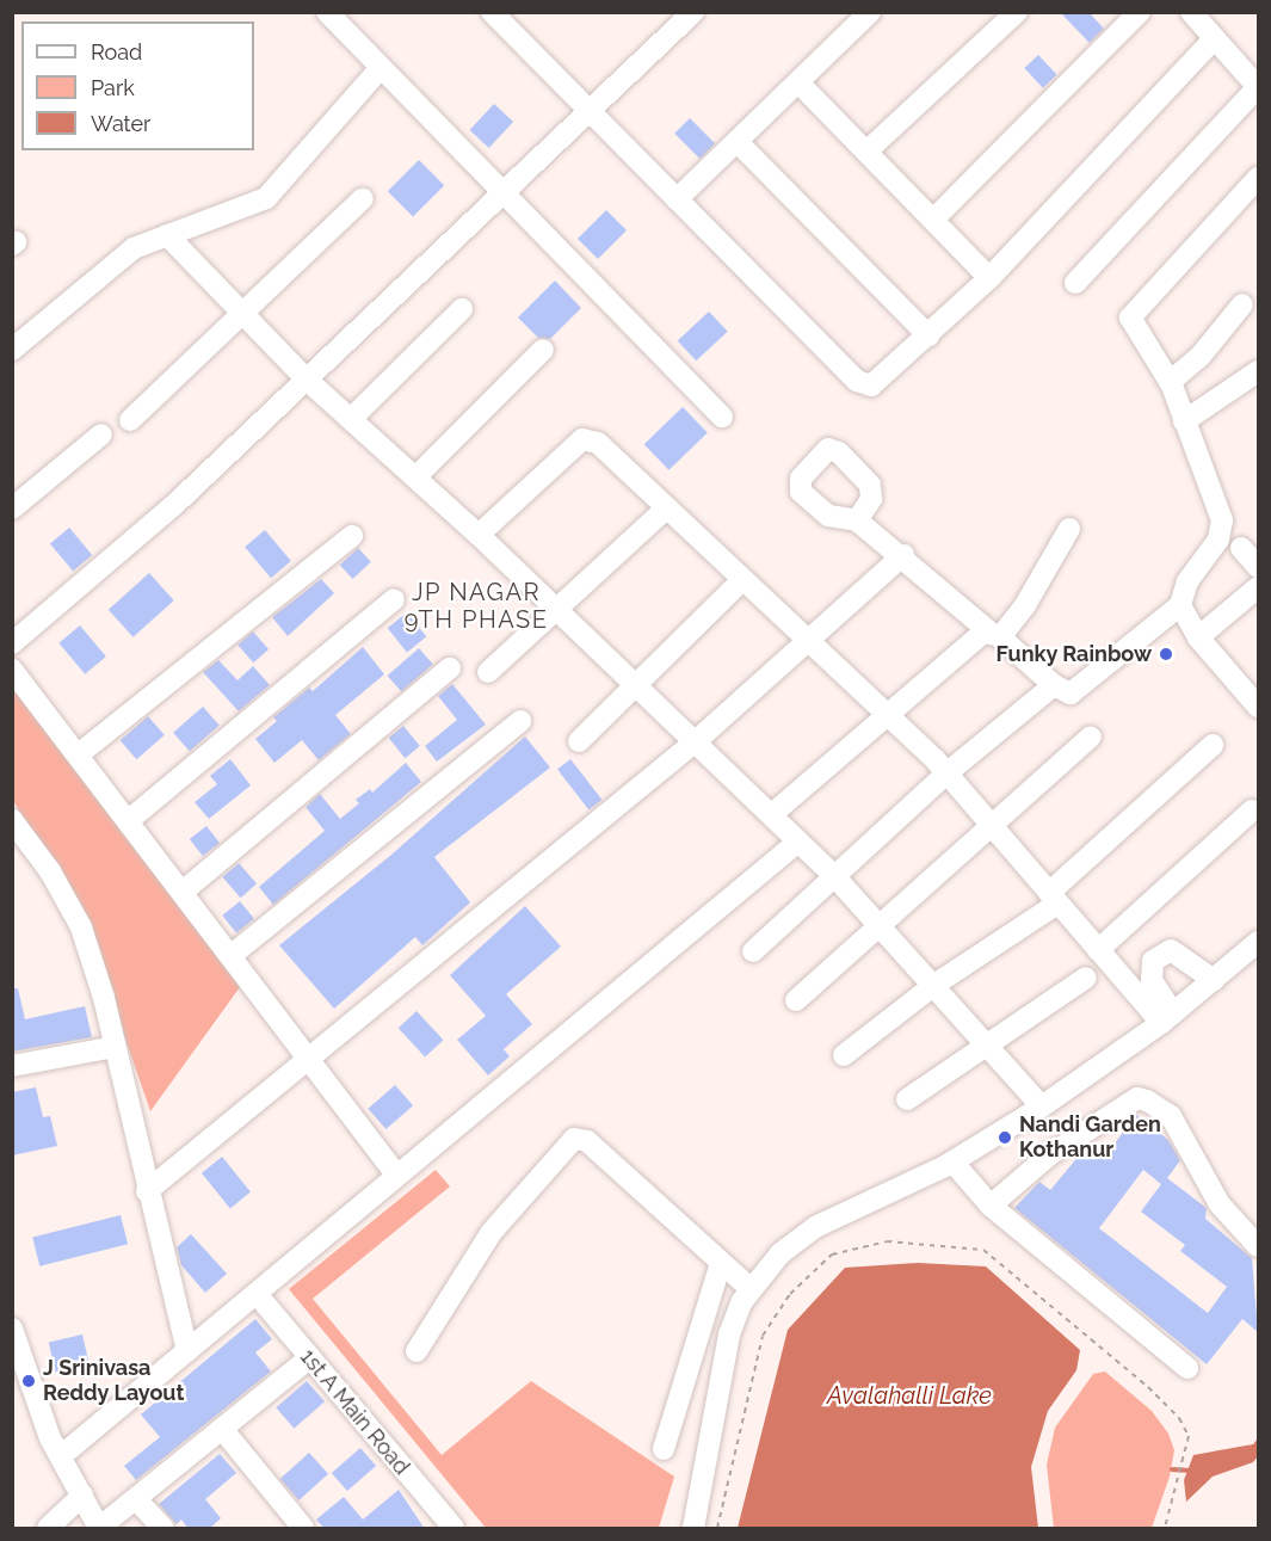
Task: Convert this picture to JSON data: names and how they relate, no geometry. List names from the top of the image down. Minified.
{"streets":{"street":["1st A Main Road"]},"districts":["JP NAGAR 9TH PHASE"],"water":["Avalahalli Lake"],"places":["Funky Rainbow","Nandi Garden Kothanur","J Srinivasa Reddy Layout"],"legend":["Road","Park","Water"]}
